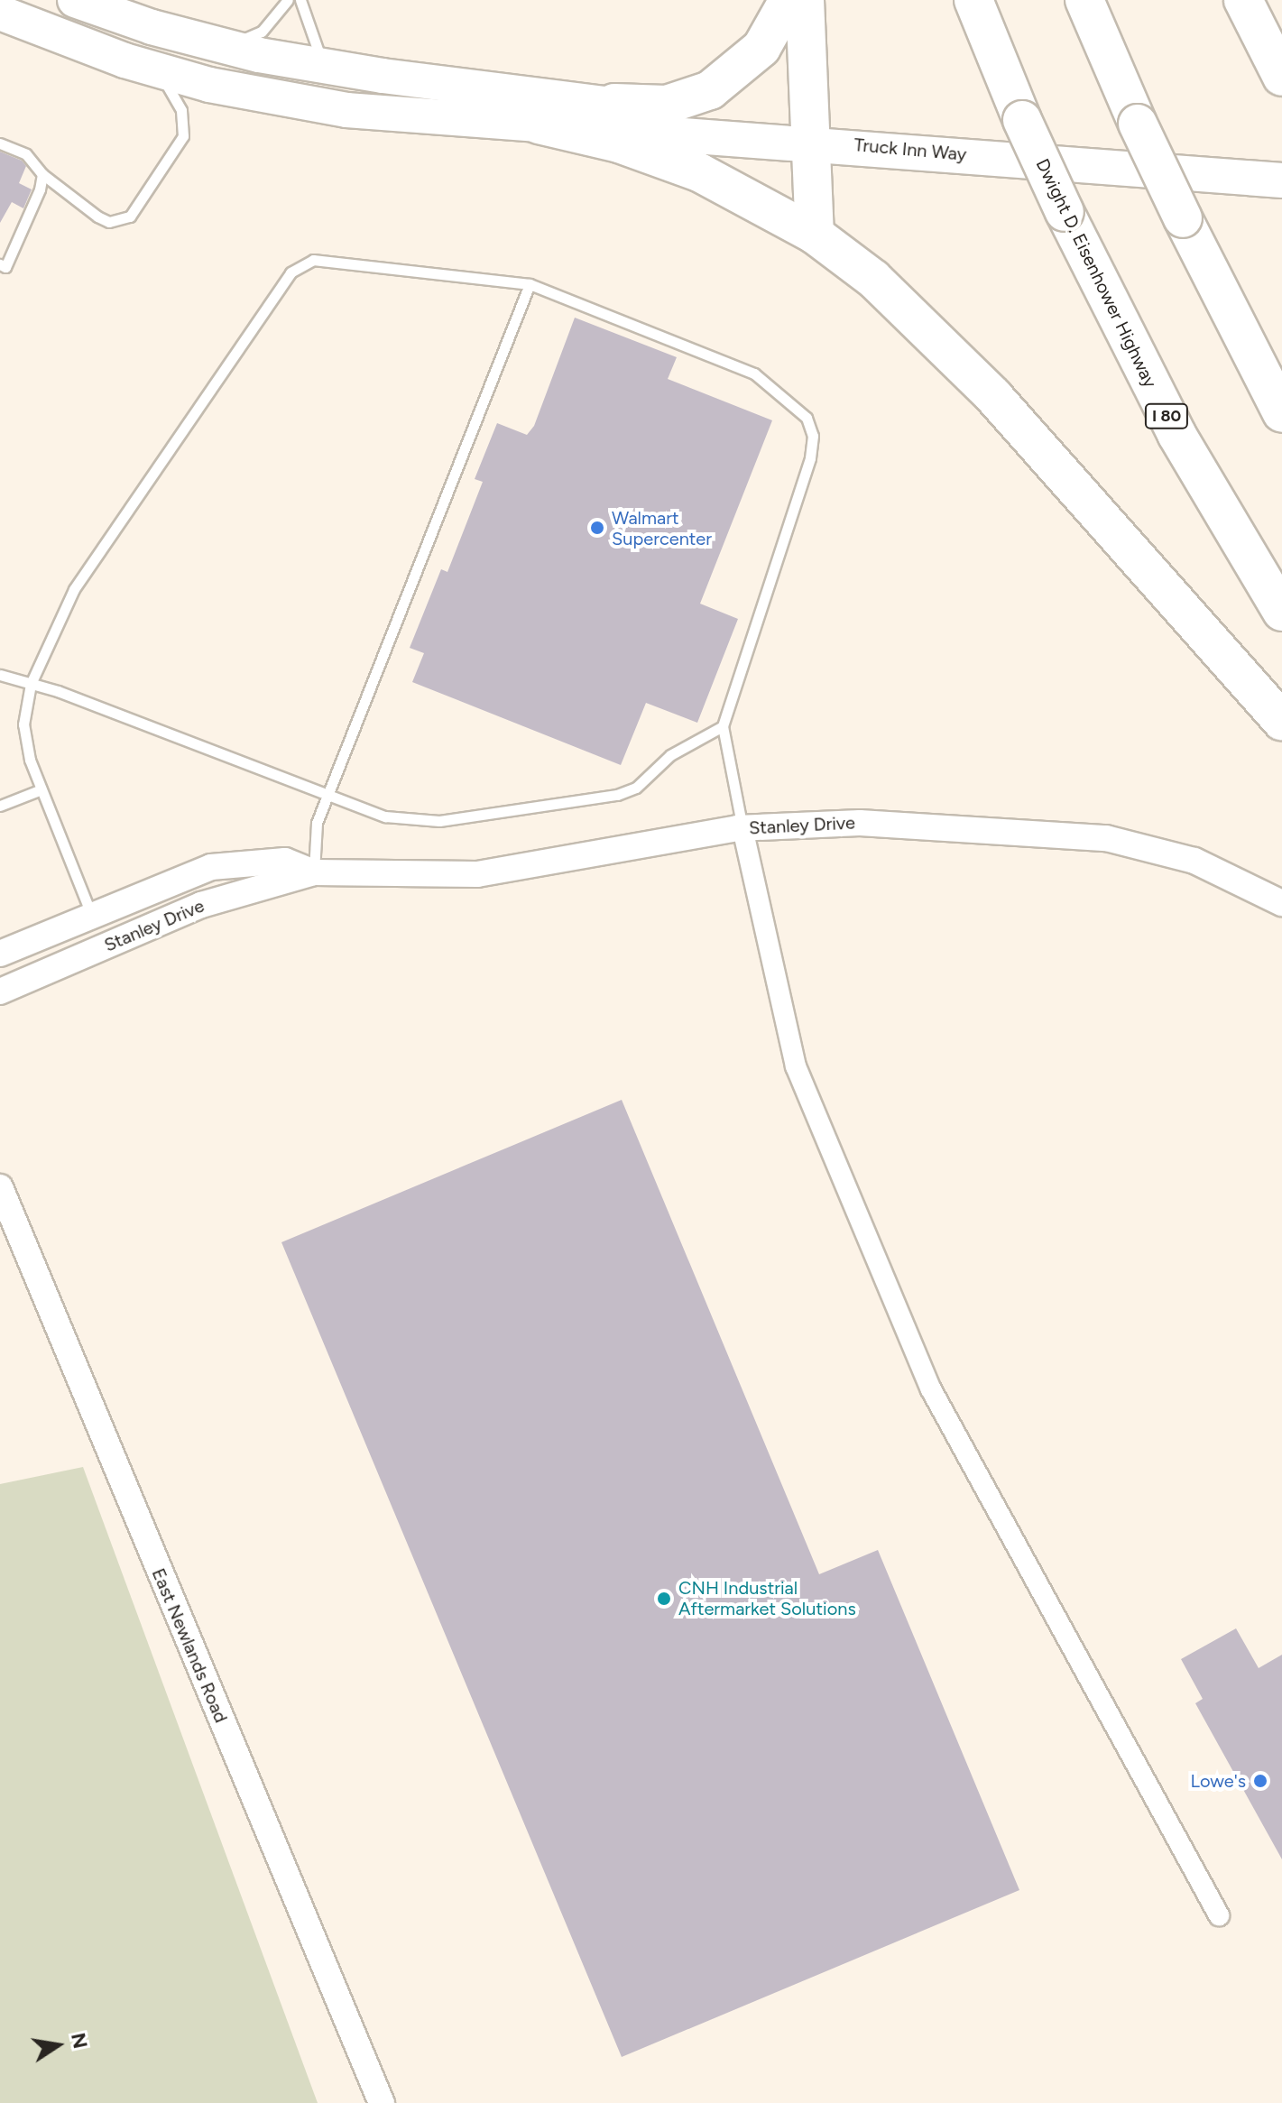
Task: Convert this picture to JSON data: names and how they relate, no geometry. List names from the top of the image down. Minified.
{"streets":{"highway":["Truck Inn Way","Dwight D. Eisenhower Highway","I 80"],"street":["Stanley Drive","East Newlands Road"]},"places":["Walmart Supercenter","CNH Industrial Aftermarket Solutions","Lowe's"],"north":"right"}
